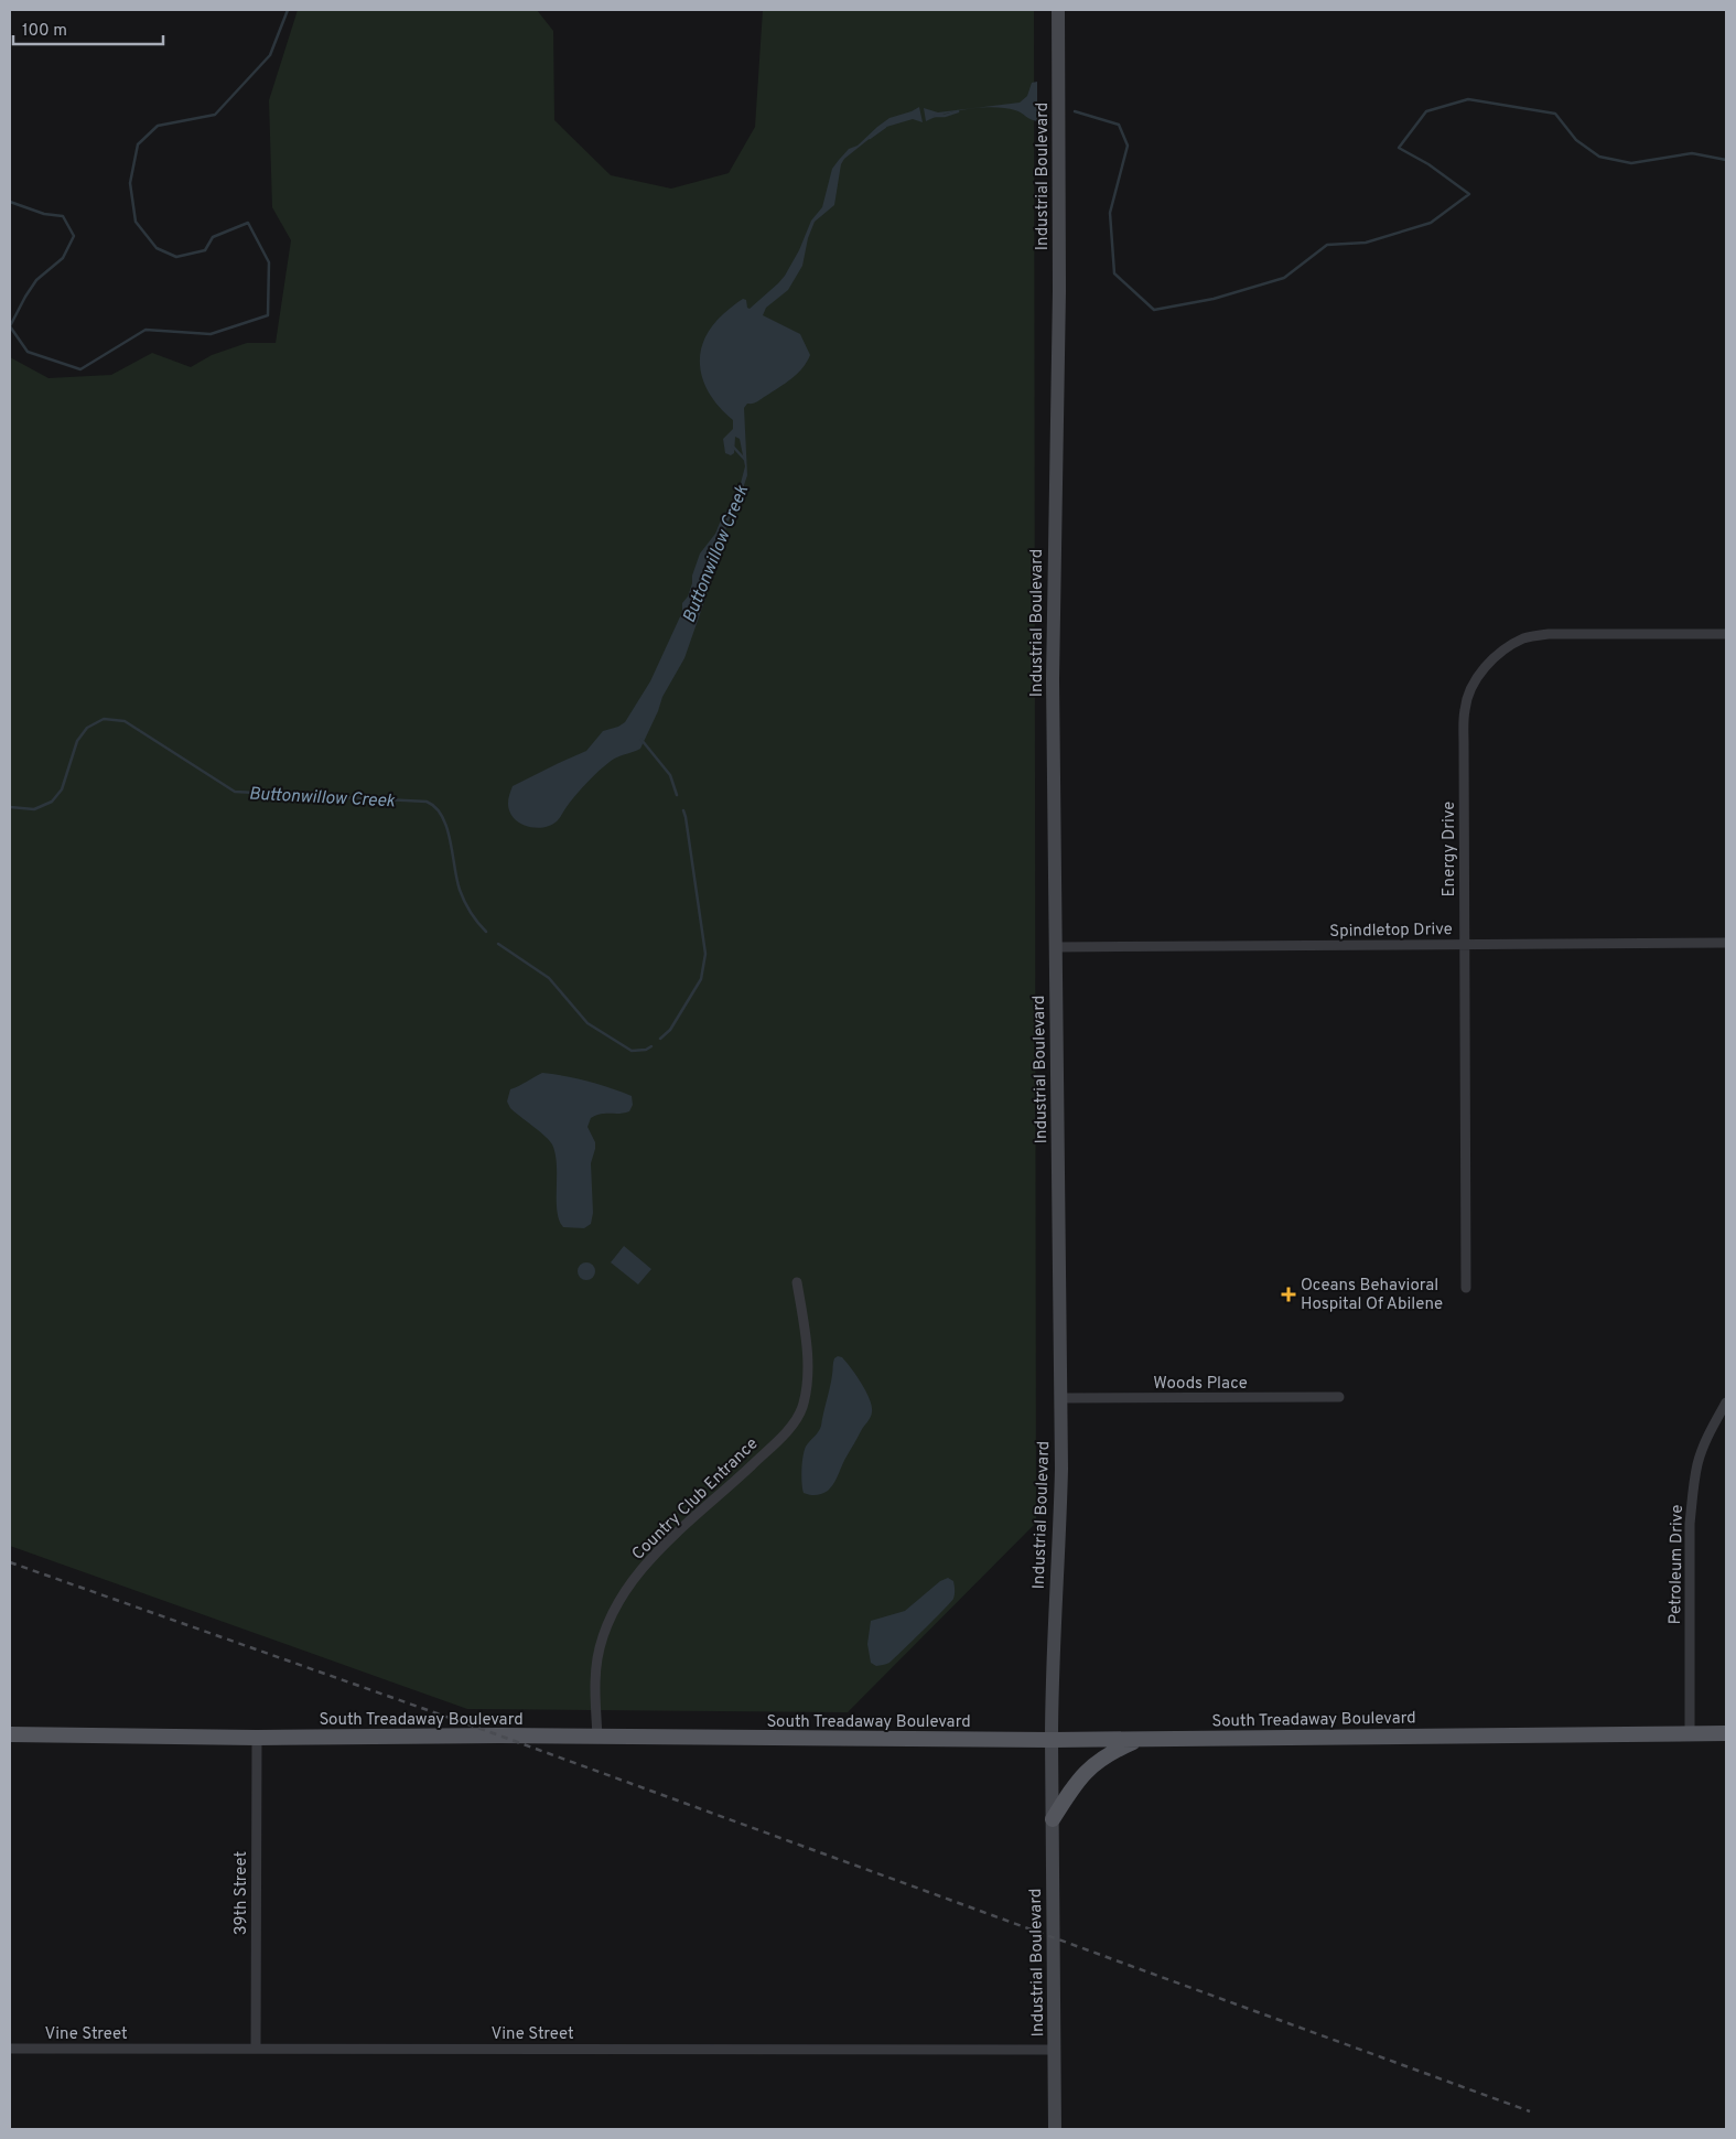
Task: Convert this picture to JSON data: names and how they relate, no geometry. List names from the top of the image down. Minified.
{"streets":{"main road":["Industrial Boulevard","South Treadaway Boulevard"],"street":["Energy Drive","Spindletop Drive","Woods Place","Country Club Entrance","Petroleum Drive","39th Street","Vine Street"]},"crossings":[["Industrial Boulevard","Spindletop Drive"],["Industrial Boulevard","Woods Place"],["Industrial Boulevard","South Treadaway Boulevard"],["Industrial Boulevard","Vine Street"],["Energy Drive","Spindletop Drive"],["Country Club Entrance","South Treadaway Boulevard"],["Petroleum Drive","South Treadaway Boulevard"],["South Treadaway Boulevard","39th Street"],["39th Street","Vine Street"]],"water":["Buttonwillow Creek"],"places":{"health":["Oceans Behavioral Hospital Of Abilene"]},"scale_bar":"100 m"}
